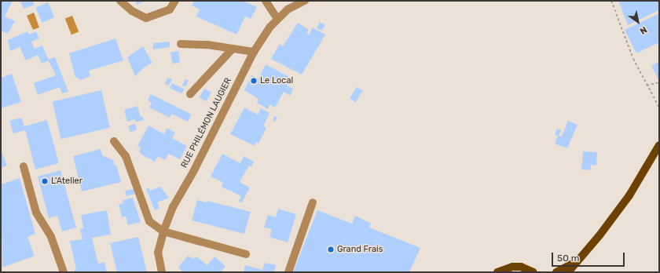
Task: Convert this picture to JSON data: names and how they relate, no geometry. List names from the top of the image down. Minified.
{"streets":{"street":["RUE PHILÉMON LAUGIER"]},"places":["Le Local","L'Atelier","Grand Frais"],"scale_bar":"50 m","north":"bottom right"}
